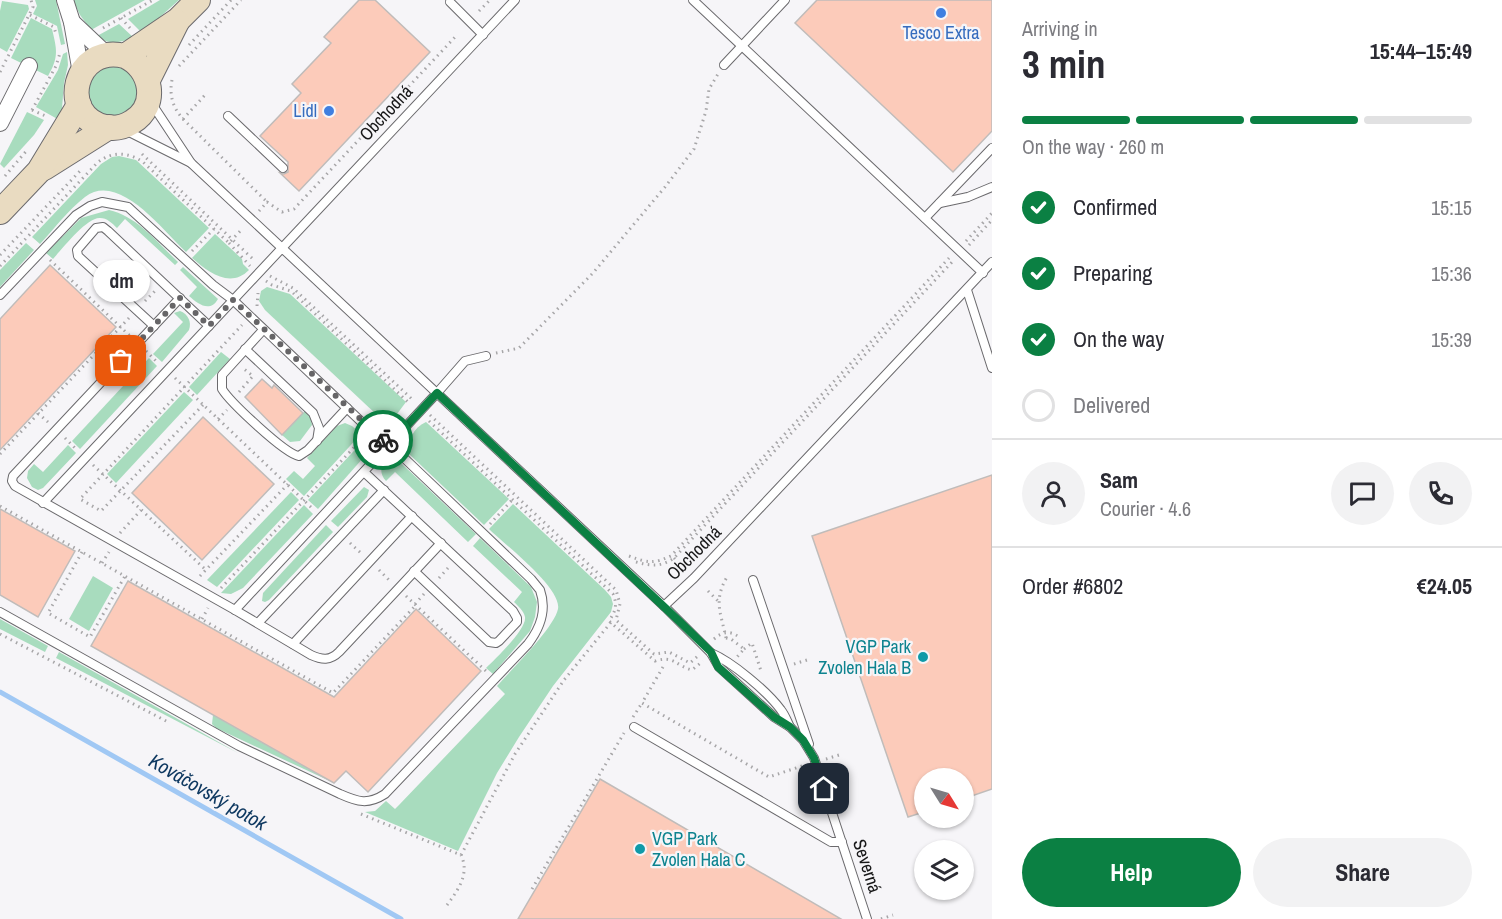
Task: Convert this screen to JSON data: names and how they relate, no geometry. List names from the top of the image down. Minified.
{"streets":{"lane":["Obchodná","Severná"]},"crossings":[["Obchodná","Severná"]],"water":["Kováčovský potok"],"places":["Tesco Extra","Lidl","dm","VGP Park Zvolen Hala B","VGP Park Zvolen Hala C"],"north":"bottom right","page":{"heading":["3 min","Arriving in","15:44–15:49"],"panel":["Sam","Courier · 4.6","Order #6802","€24.05"],"bar":"On the way · 260 m","list":[["Confirmed","15:15"],["Preparing","15:36"],["On the way","15:39"],"Delivered"],"bubble":"dm","buttons":["Help","Share"]}}
